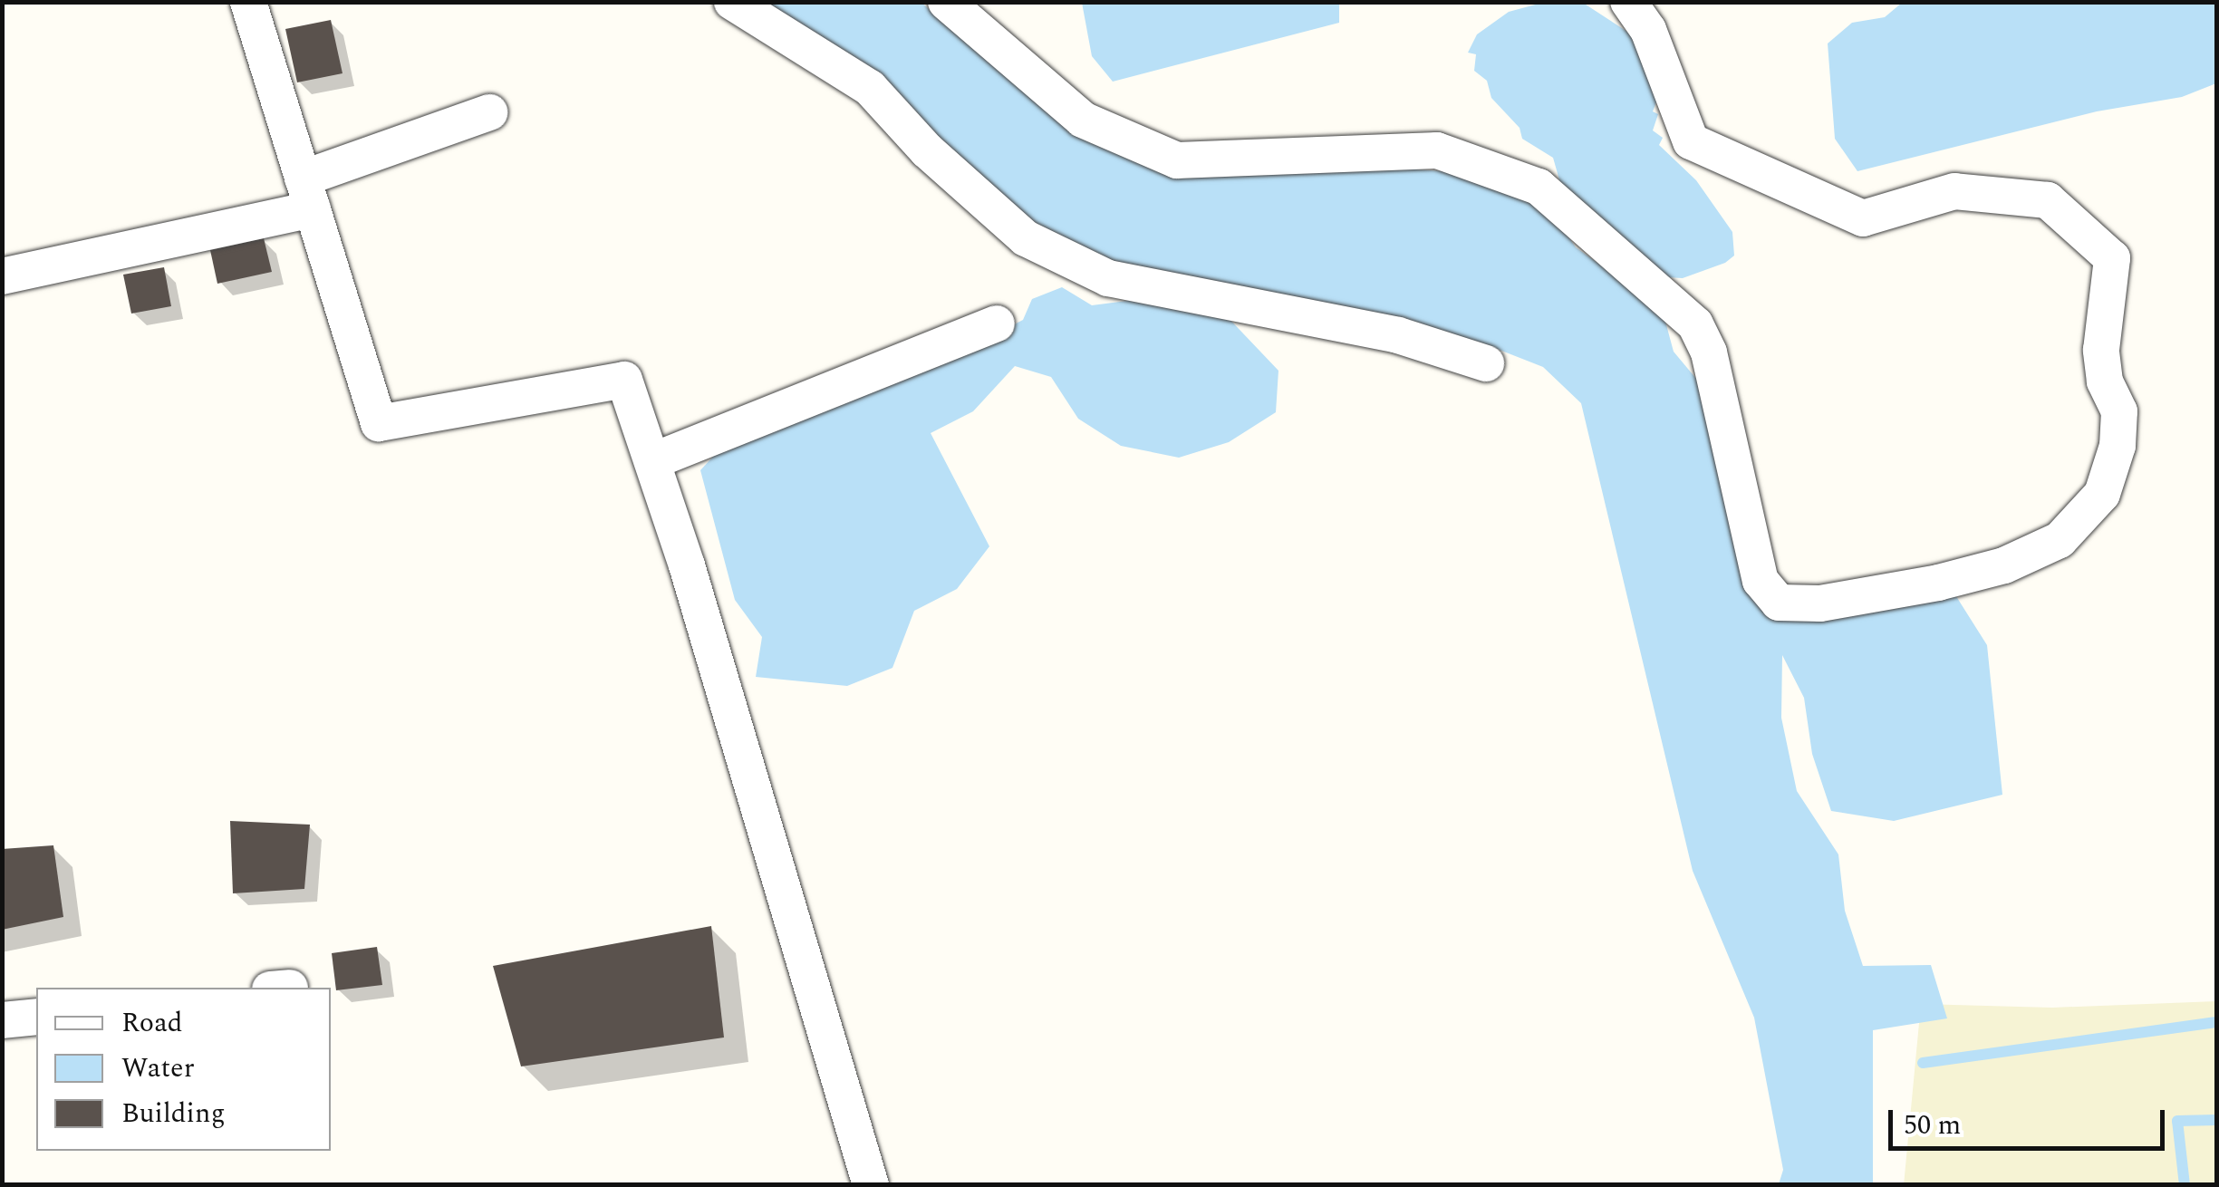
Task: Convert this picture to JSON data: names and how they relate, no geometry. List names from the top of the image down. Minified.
{"legend":["Road","Water","Building"],"scale_bar":"50 m"}
